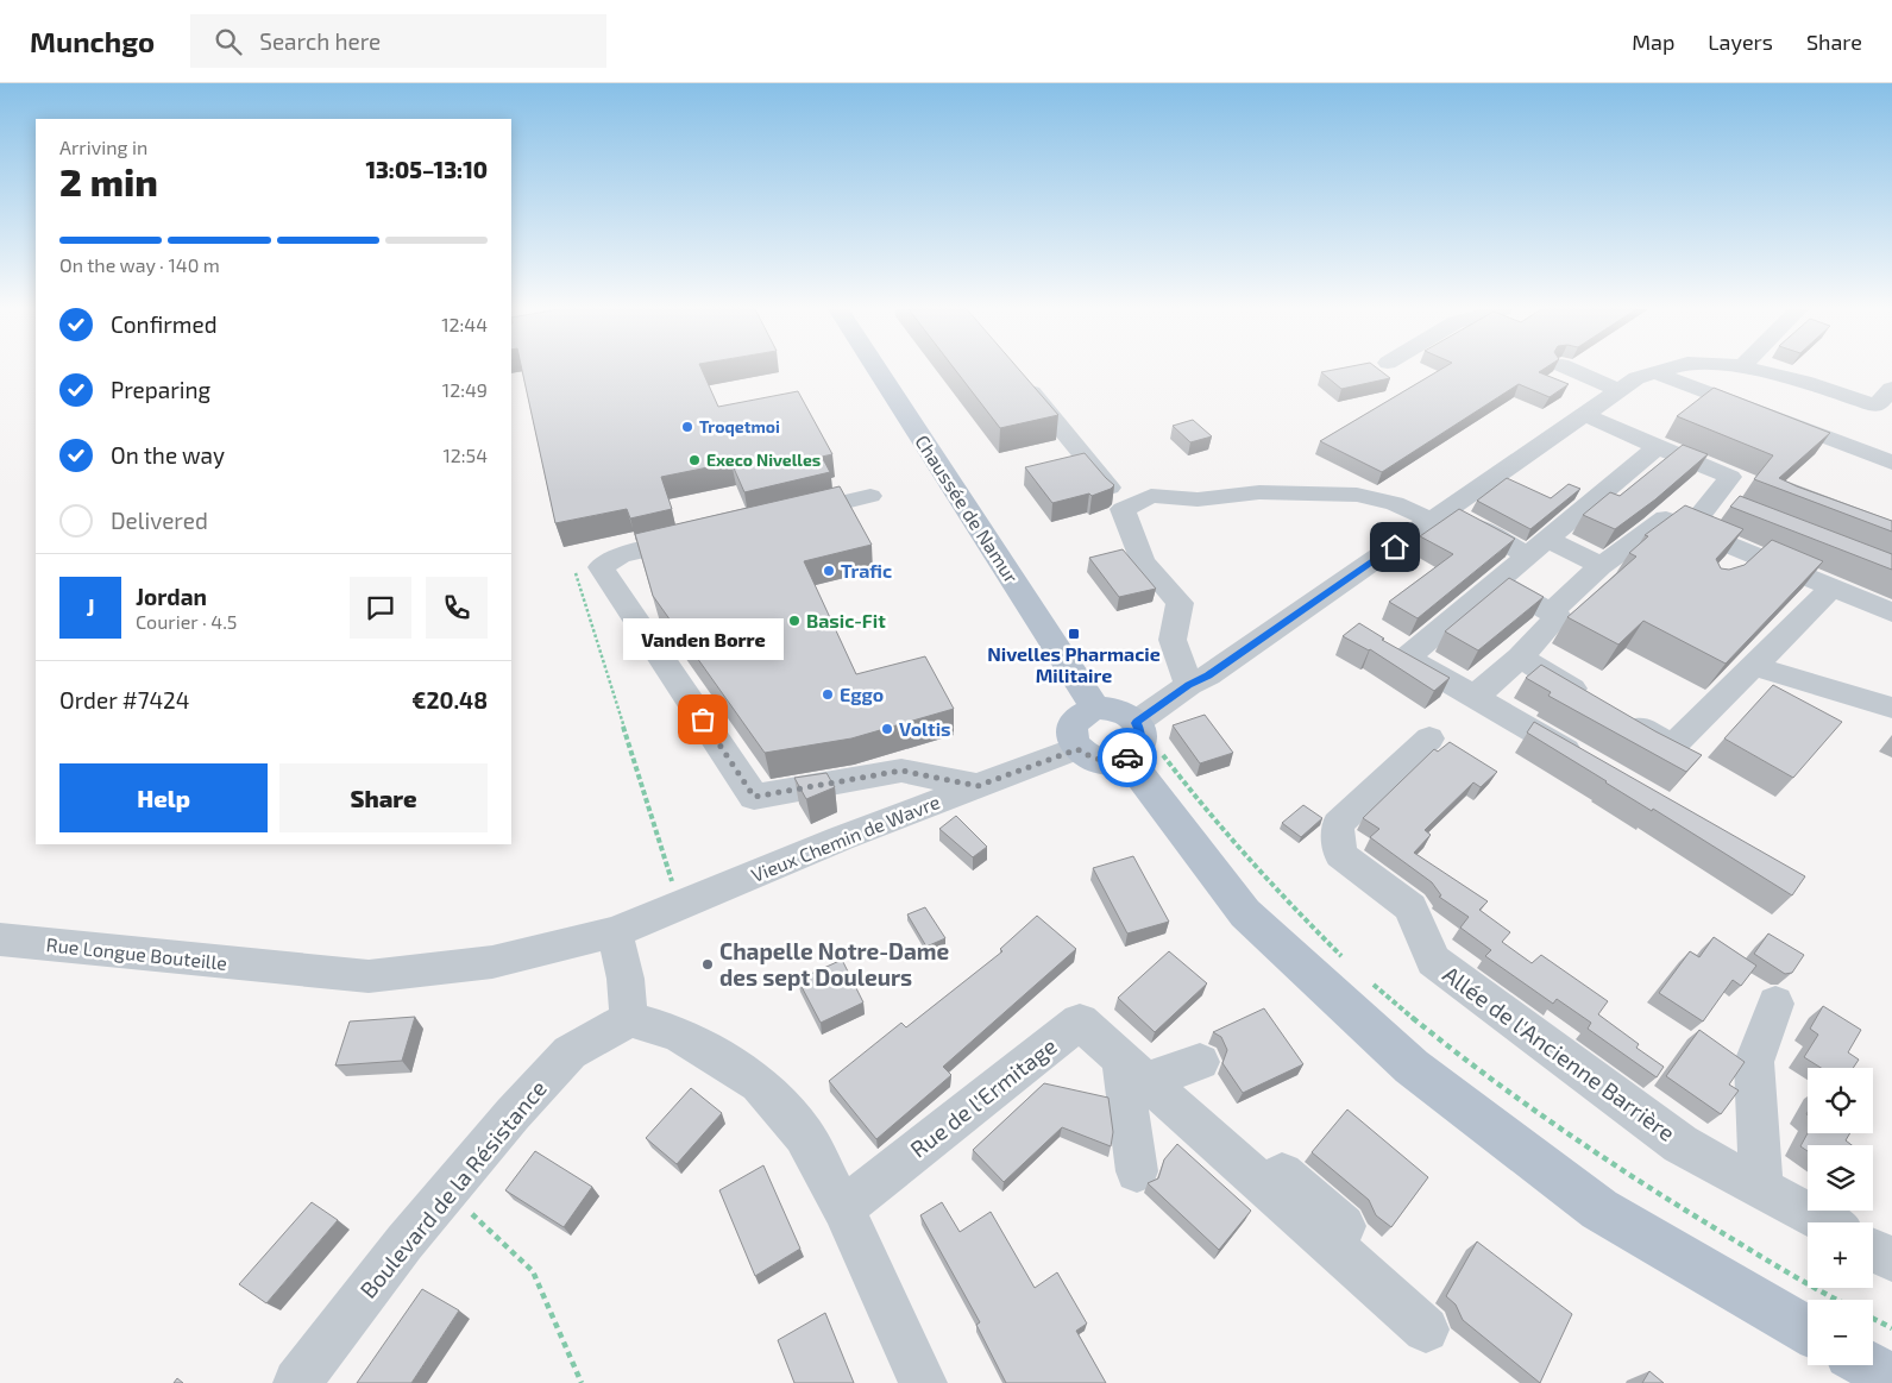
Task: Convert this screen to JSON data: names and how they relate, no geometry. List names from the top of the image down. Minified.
{"streets":{"main road":["Chaussée de Namur"],"street":["Vieux Chemin de Wavre","Rue Longue Bouteille","Allée de l'Ancienne Barrière","Rue de l'Ermitage","Boulevard de la Résistance"]},"crossings":[["Chaussée de Namur","Vieux Chemin de Wavre"],["Vieux Chemin de Wavre","Rue Longue Bouteille"]],"places":{"other":["Troqetmoi","Execo Nivelles","Trafic","Basic-Fit","Eggo","Vanden Borre","Voltis","Chapelle Notre-Dame des sept Douleurs"],"transit":["Nivelles Pharmacie Militaire"]},"page":{"header":"Munchgo","search":"Search here","nav":["Map","Layers","Share"],"heading":["2 min","Arriving in","13:05–13:10"],"panel":["Jordan","Courier · 4.5","Order #7424","€20.48"],"bar":"On the way · 140 m","list":[["Confirmed","12:44"],["Preparing","12:49"],["On the way","12:54"],"Delivered"],"round":"J","bubble":"Vanden Borre","buttons":["Help","Share"],"map_buttons":["+","−"]}}
